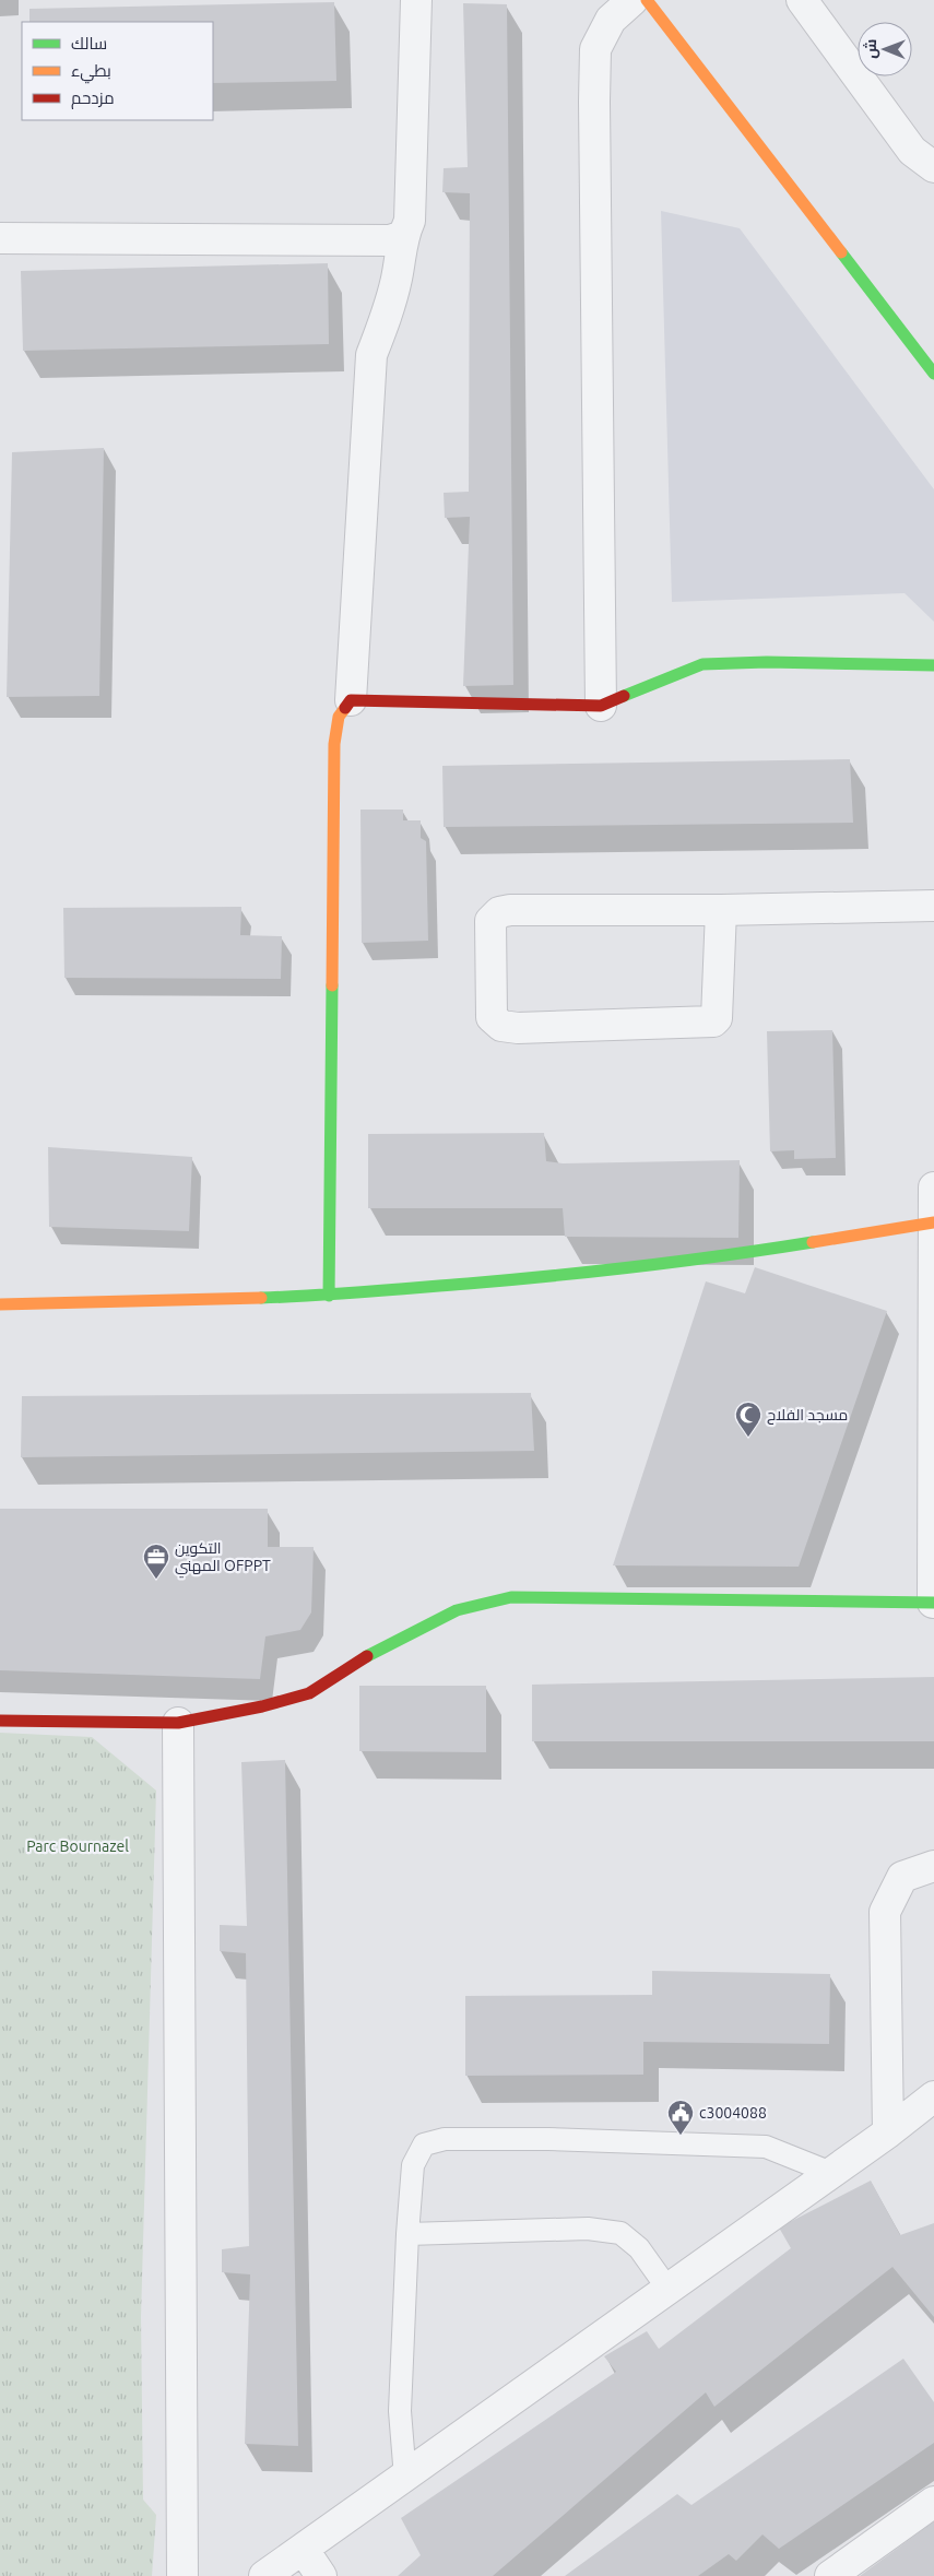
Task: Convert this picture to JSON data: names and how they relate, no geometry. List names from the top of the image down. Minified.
{"parks":["Parc Bournazel"],"places":{"mosque":["مسجد الفلاح"],"office":["التكوين المهني OFPPT"],"public building":["c3004088"]},"legend":["سالك","بطيء","مزدحم"],"north":"left"}
